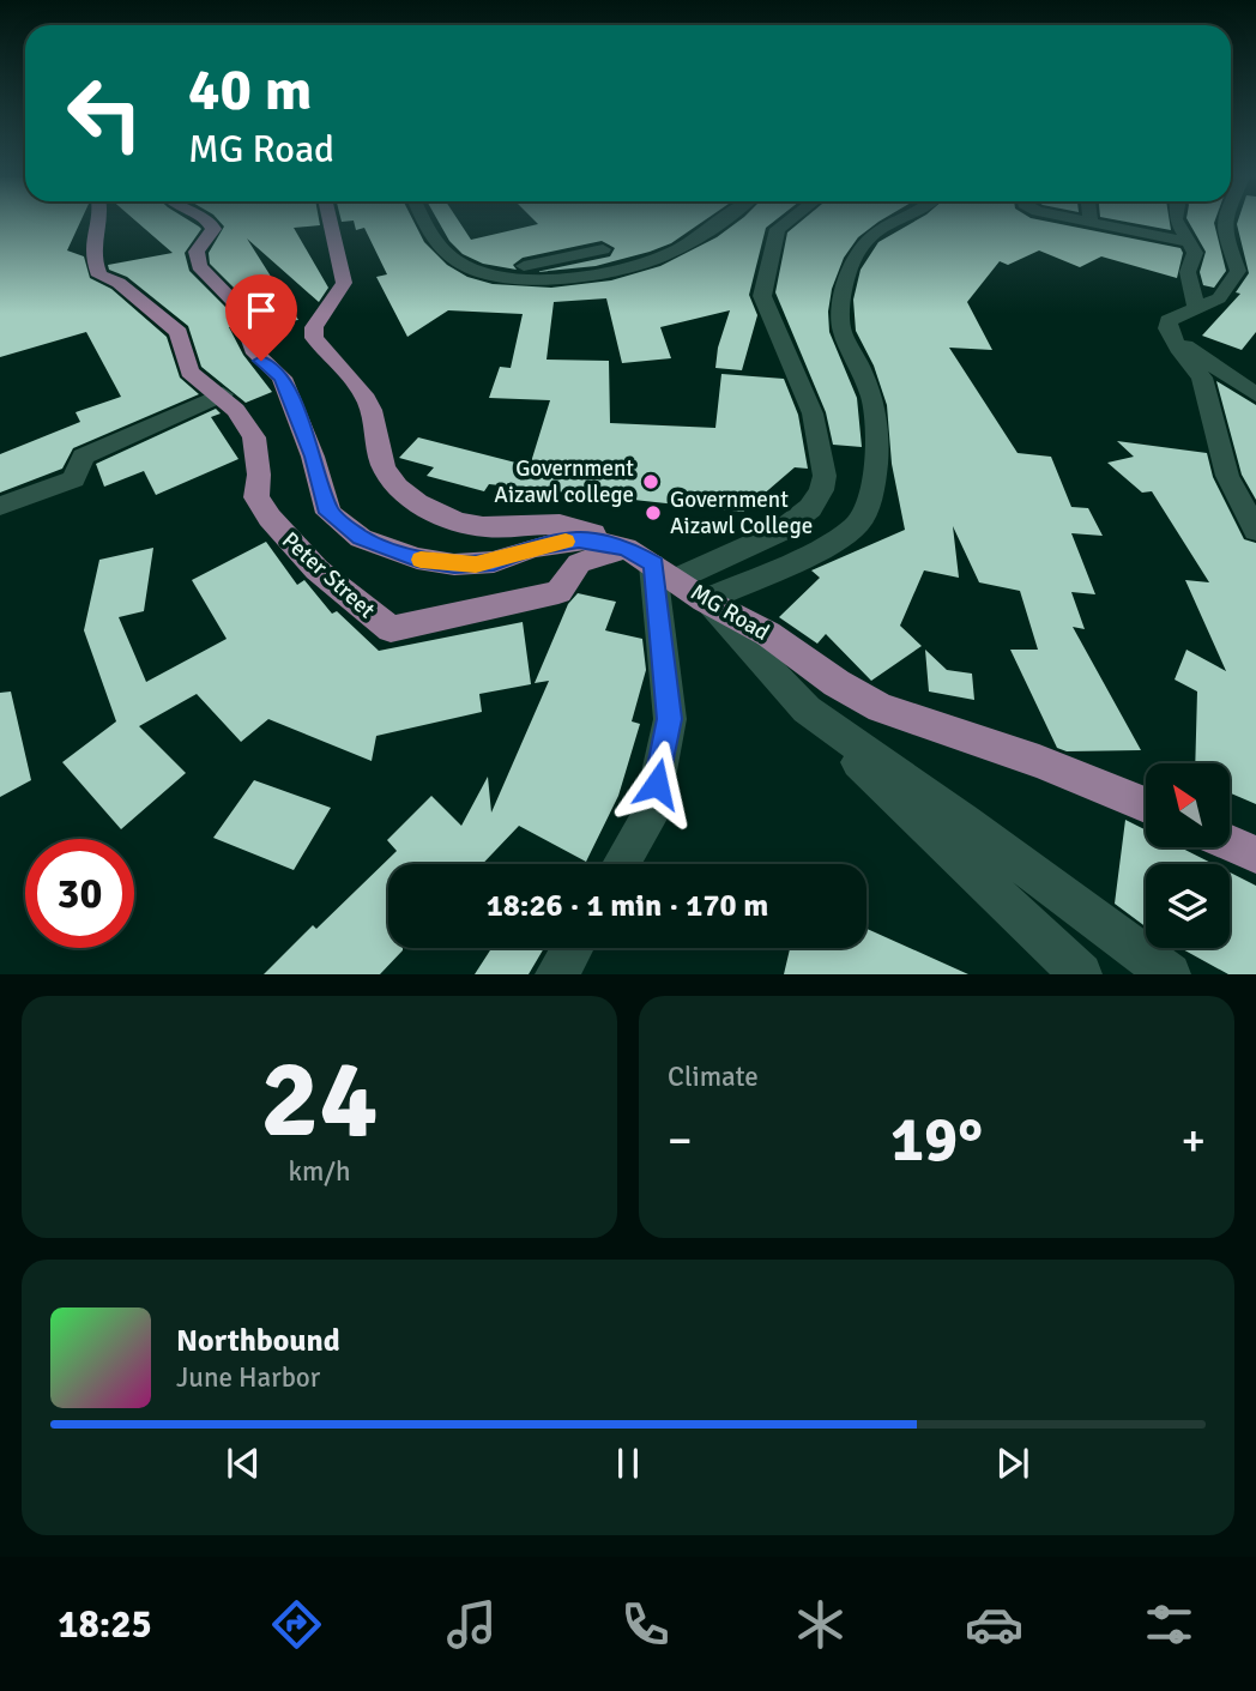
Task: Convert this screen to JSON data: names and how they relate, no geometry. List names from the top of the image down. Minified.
{"streets":{"main road":["Peter Street","MG Road"]},"crossings":[["Peter Street","MG Road"]],"places":["Government Aizawl college","Government Aizawl College"],"north":"top left","page":{"turn":["40 m","MG Road"],"limit":"30","trip":"18:26 · 1 min · 170 m","tile":[["24","km/h"],"Climate"],"heat":["−","19°","+"],"song":["Northbound","June Harbor"],"tabs":"18:25"}}
